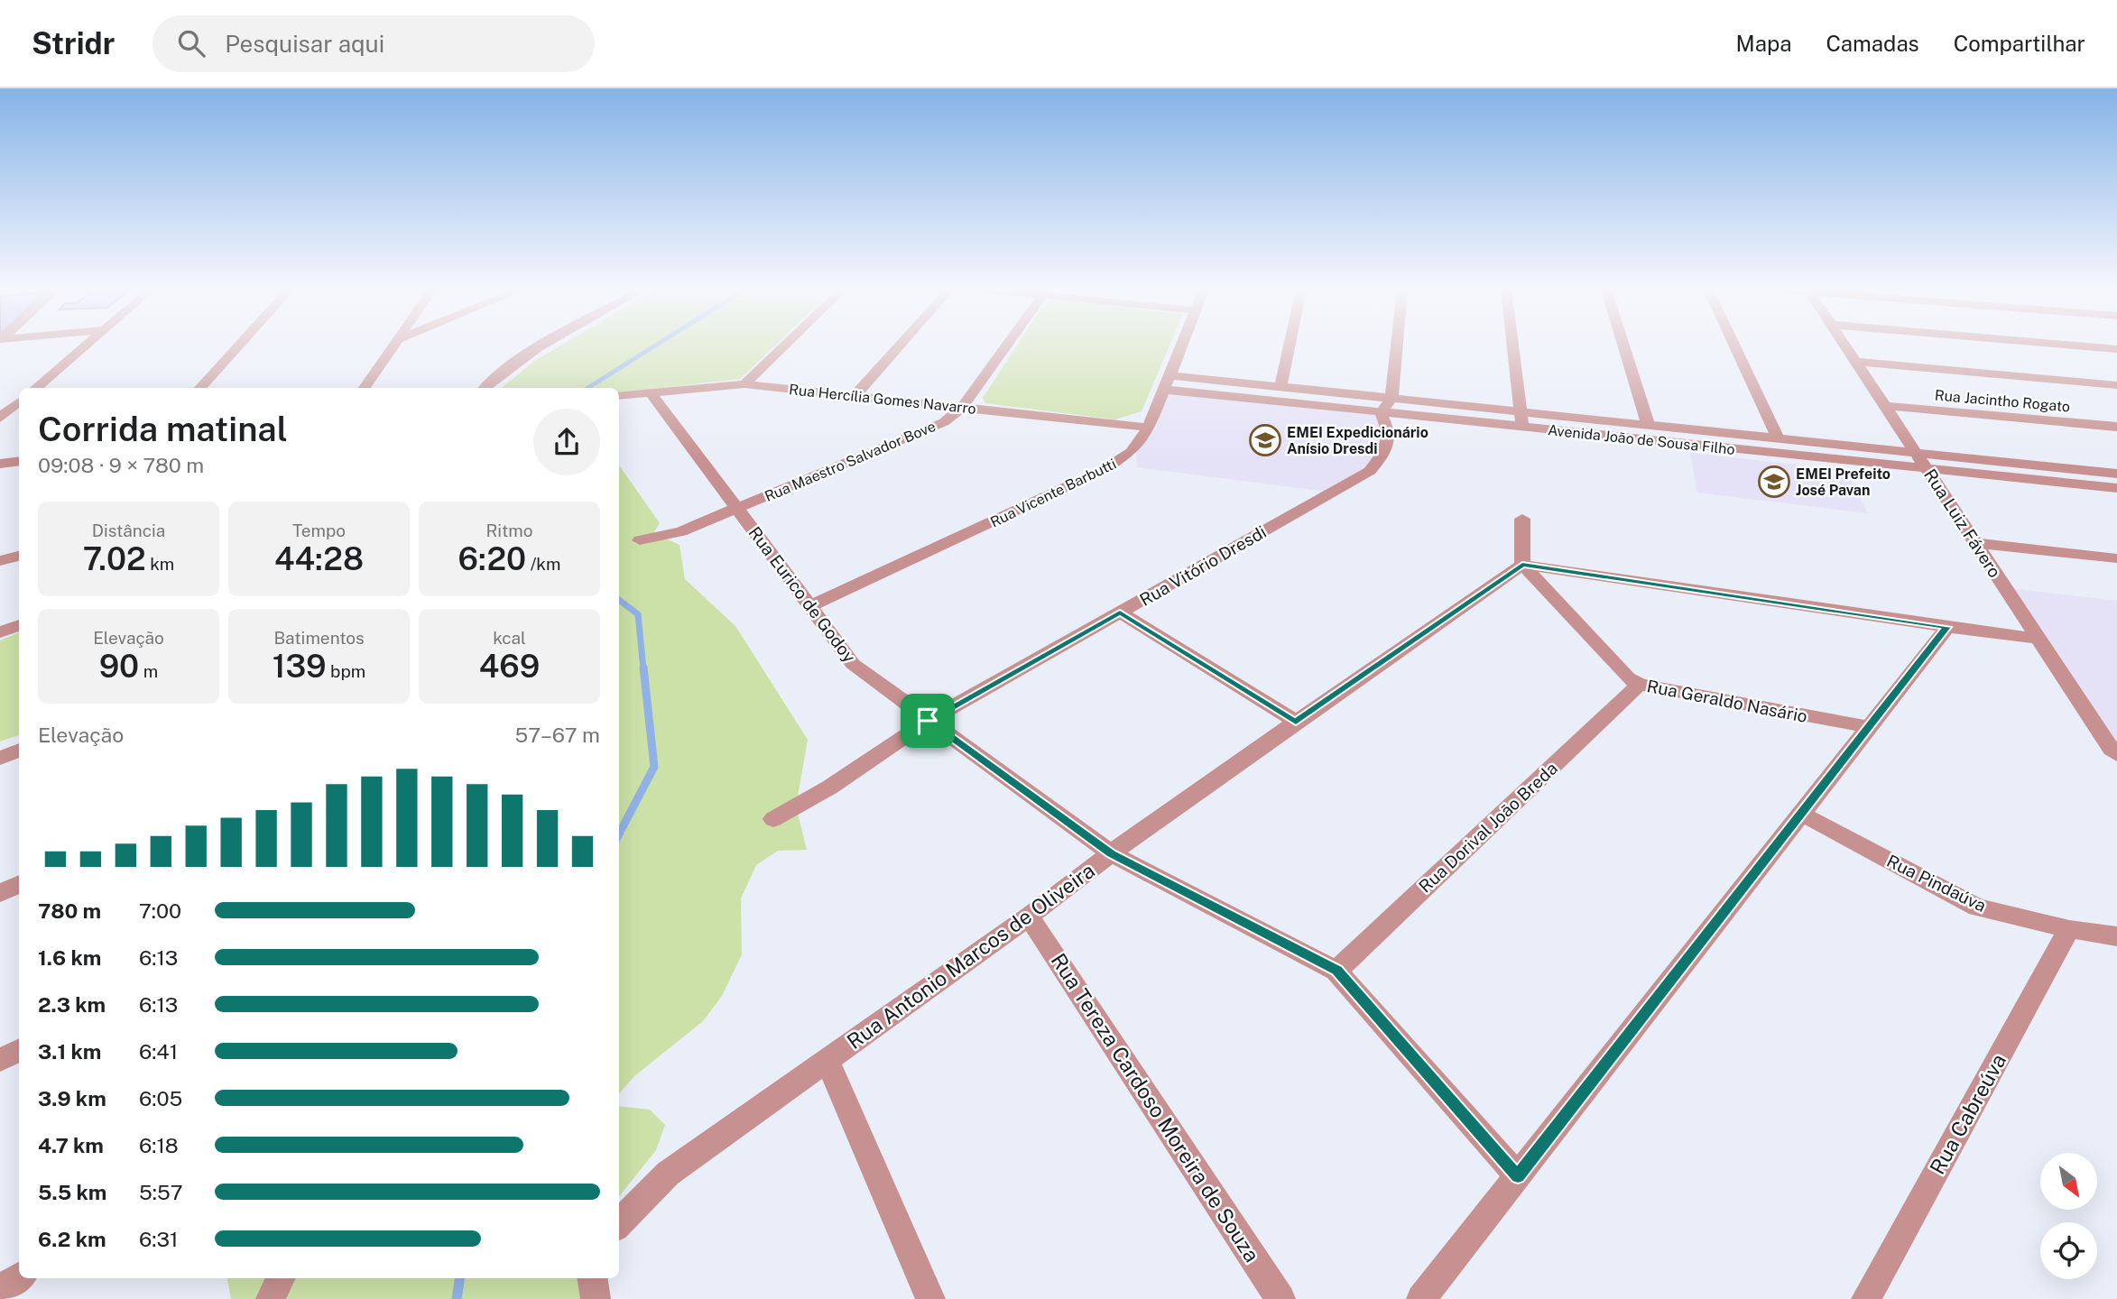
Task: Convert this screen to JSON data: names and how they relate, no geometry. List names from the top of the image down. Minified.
{"streets":{"street":["Rua Hercília Gomes Navarro","Rua Jacintho Rogato","Avenida João de Sousa Filho","Rua Maestro Salvador Bove","Rua Vicente Barbutti","Rua Luiz Fávero","Rua Vitório Dresdi","Rua Eurico de Godoy","Rua Geraldo Nasário","Rua Dorival João Breda","Rua Pindaúva","Rua Antonio Marcos de Oliveira","Rua Tereza Cardoso Moreira de Souza","Rua Cabreúva"]},"crossings":[["Rua Hercília Gomes Navarro","Rua Maestro Salvador Bove"],["Rua Hercília Gomes Navarro","Rua Vicente Barbutti"],["Rua Hercília Gomes Navarro","Rua Eurico de Godoy"],["Rua Jacintho Rogato","Rua Luiz Fávero"],["Avenida João de Sousa Filho","Rua Vicente Barbutti"],["Avenida João de Sousa Filho","Rua Luiz Fávero"],["Avenida João de Sousa Filho","Rua Vitório Dresdi"],["Rua Maestro Salvador Bove","Rua Eurico de Godoy"],["Rua Vicente Barbutti","Rua Eurico de Godoy"],["Rua Vitório Dresdi","Rua Eurico de Godoy"],["Rua Eurico de Godoy","Rua Dorival João Breda"],["Rua Eurico de Godoy","Rua Antonio Marcos de Oliveira"],["Rua Geraldo Nasário","Rua Dorival João Breda"],["Rua Geraldo Nasário","Rua Antonio Marcos de Oliveira"],["Rua Pindaúva","Rua Cabreúva"],["Rua Antonio Marcos de Oliveira","Rua Tereza Cardoso Moreira de Souza"]],"places":{"school or university":["EMEI Expedicionário Anísio Dresdi","EMEI Prefeito José Pavan"]},"north":"bottom right","page":{"header":"Stridr","search":"Pesquisar aqui","nav":["Mapa","Camadas","Compartilhar"],"heading":["Corrida matinal","09:08 · 9 × 780 m"],"stats":[["Distância","7.02 km"],["Tempo","44:28"],["Ritmo","6:20 /km"],["Elevação","90 m"],["Batimentos","139 bpm"],["kcal","469"]],"chart":["Elevação","57–67 m"],"list":[{"name":"780 m","note":"7:00"},{"name":"1.6 km","note":"6:13"},{"name":"2.3 km","note":"6:13"},{"name":"3.1 km","note":"6:41"},{"name":"3.9 km","note":"6:05"},{"name":"4.7 km","note":"6:18"},{"name":"5.5 km","note":"5:57"},{"name":"6.2 km","note":"6:31"}]}}
